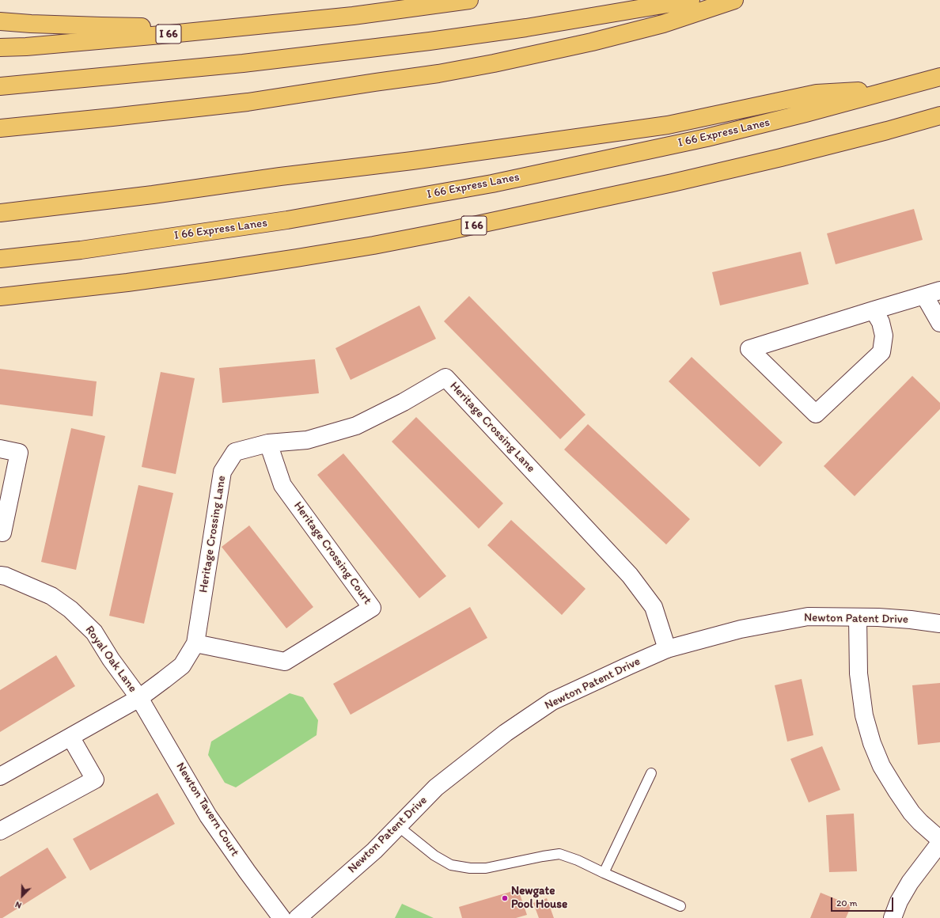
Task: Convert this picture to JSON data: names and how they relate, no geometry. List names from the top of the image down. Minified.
{"streets":{"highway":["I 66","I 66 Express Lanes"],"street":["Heritage Crossing Lane","Heritage Crossing Court","Newton Patent Drive","Royal Oak Lane","Newton Tavern Court"]},"crossings":[["Heritage Crossing Lane","Heritage Crossing Court"],["Heritage Crossing Lane","Newton Patent Drive"],["Heritage Crossing Lane","Royal Oak Lane"],["Heritage Crossing Lane","Newton Tavern Court"],["Royal Oak Lane","Newton Tavern Court"]],"places":["Newgate Pool House"],"scale_bar":"20 m","north":"bottom left"}
